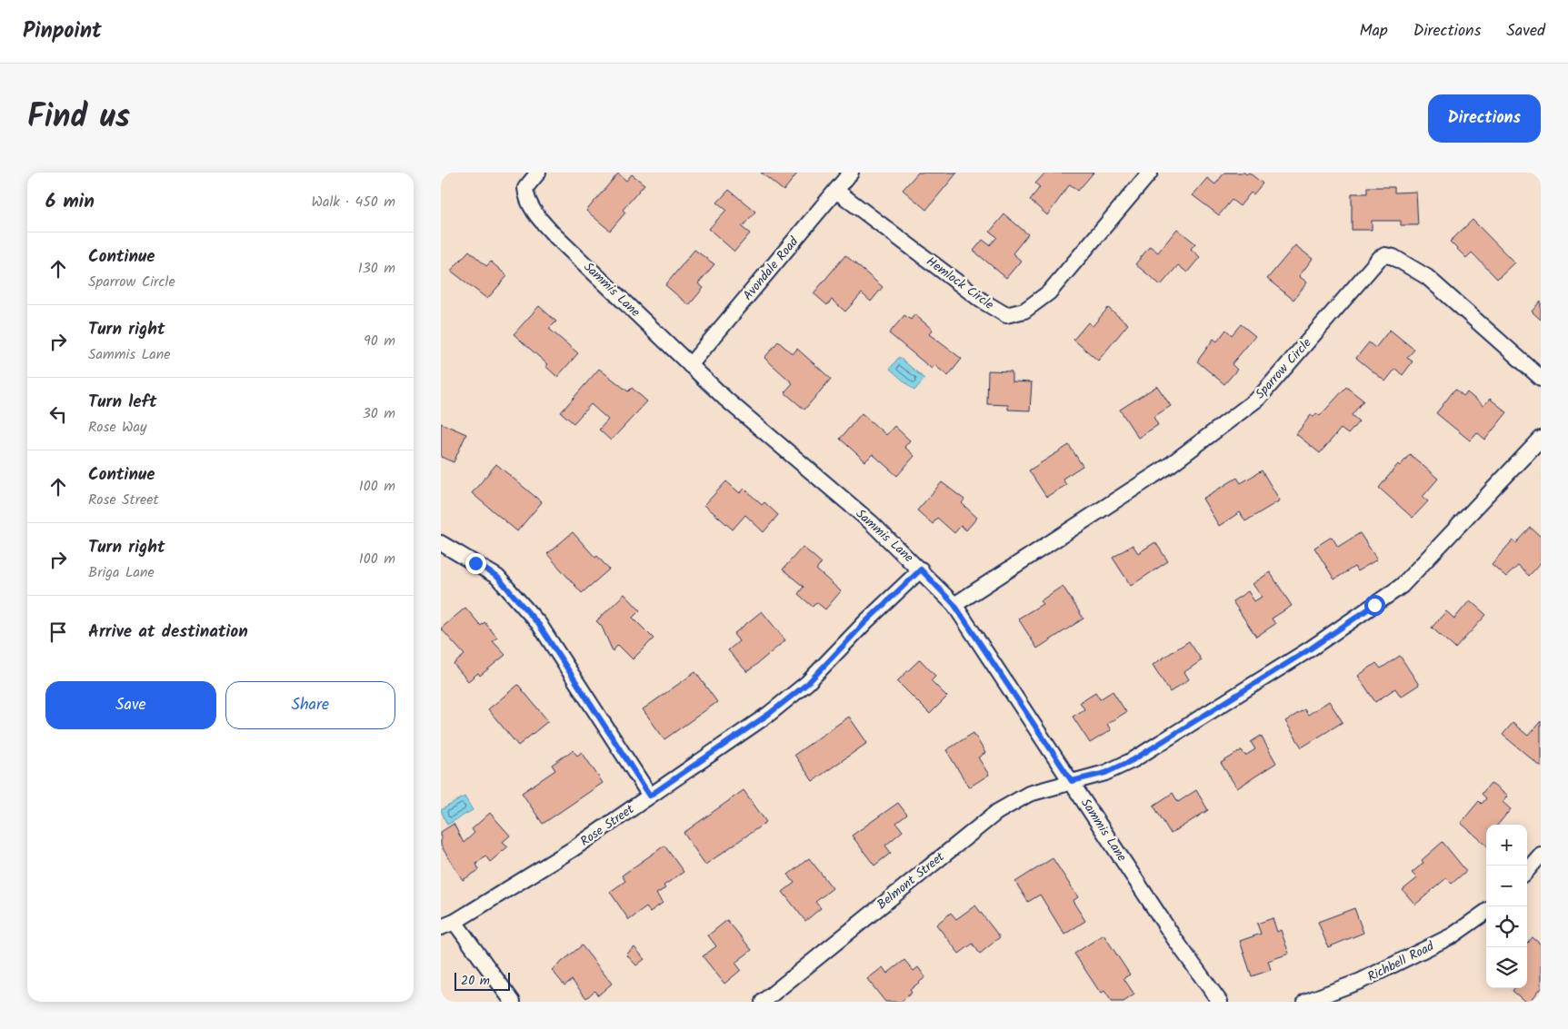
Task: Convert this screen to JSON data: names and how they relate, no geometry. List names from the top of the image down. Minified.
{"streets":{"street":["Avondale Road","Hemlock Circle","Sammis Lane","Sparrow Circle","Rose Street","Belmont Street","Richbell Road"]},"crossings":[["Avondale Road","Hemlock Circle"],["Avondale Road","Sammis Lane"],["Sammis Lane","Sparrow Circle"],["Sammis Lane","Rose Street"],["Sammis Lane","Belmont Street"]],"scale_bar":"20 m","page":{"header":"Pinpoint","nav":["Map","Directions","Saved"],"title":"Find us","buttons":["Directions",["Save","Share"]],"heading":["6 min","Walk · 450 m"],"list":[["Continue","Sparrow Circle","130 m"],["Turn right","Sammis Lane","90 m"],["Turn left","Rose Way","30 m"],["Continue","Rose Street","100 m"],["Turn right","Briga Lane","100 m"],"Arrive at destination"],"map_buttons":["+","−"],"scale":"20 m"}}
